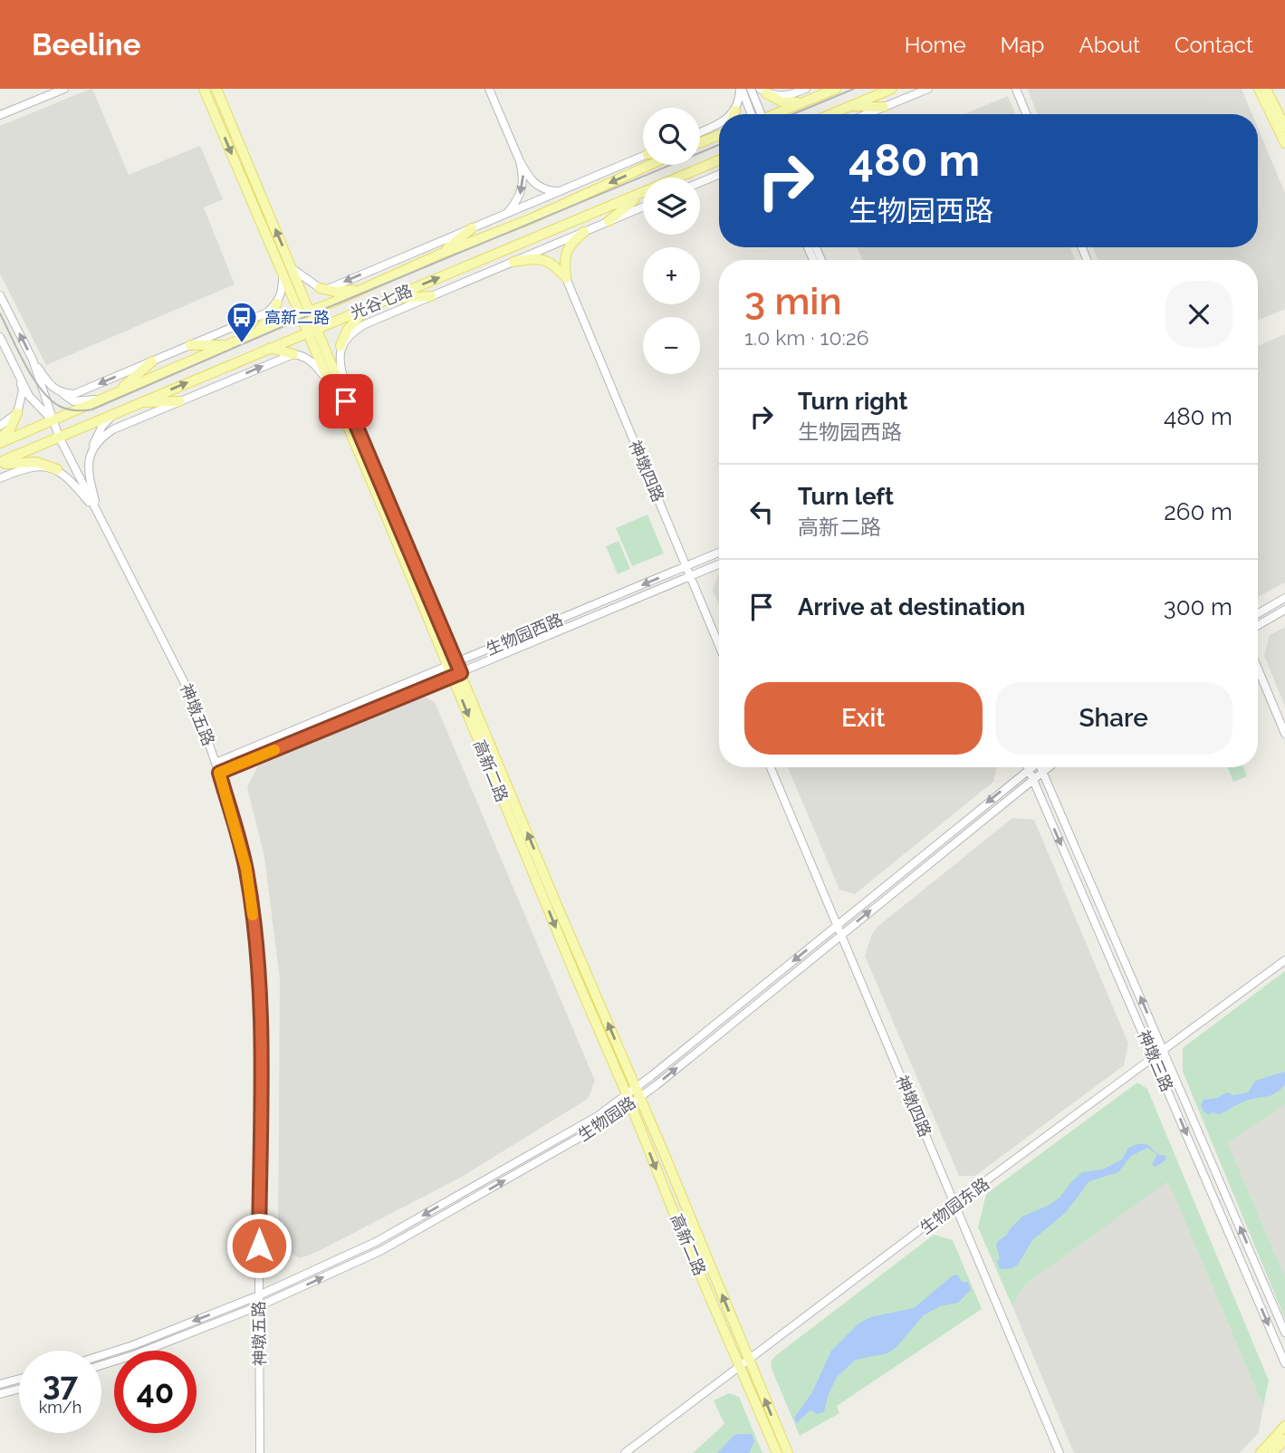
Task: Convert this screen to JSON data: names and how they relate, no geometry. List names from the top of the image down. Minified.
{"streets":{"main road":["光谷七路","高新二路"],"street":["神墩四路","生物园西路","神墩五路","神墩三路","生物园路","生物园东路"]},"crossings":[["光谷七路","神墩五路"],["光谷七路","高新二路"],["神墩四路","生物园西路"],["神墩四路","生物园路"],["神墩四路","生物园东路"],["生物园西路","神墩五路"],["生物园西路","高新二路"],["神墩五路","生物园路"],["高新二路","生物园路"],["高新二路","生物园东路"],["神墩三路","生物园路"],["神墩三路","生物园东路"]],"places":{"bus stop":["高新二路"]},"page":{"header":"Beeline","nav":["Home","Map","About","Contact"],"map_buttons":["+","−"],"turn":["480 m","生物园西路"],"heading":["3 min","1.0 km · 10:26"],"list":[{"name":"Turn right","note":"生物园西路","value":"480 m"},{"name":"Turn left","note":"高新二路","value":"260 m"},{"name":"Arrive at destination","value":"300 m"}],"buttons":["Exit","Share"],"speed":"37 km/h","limit":"40"}}
